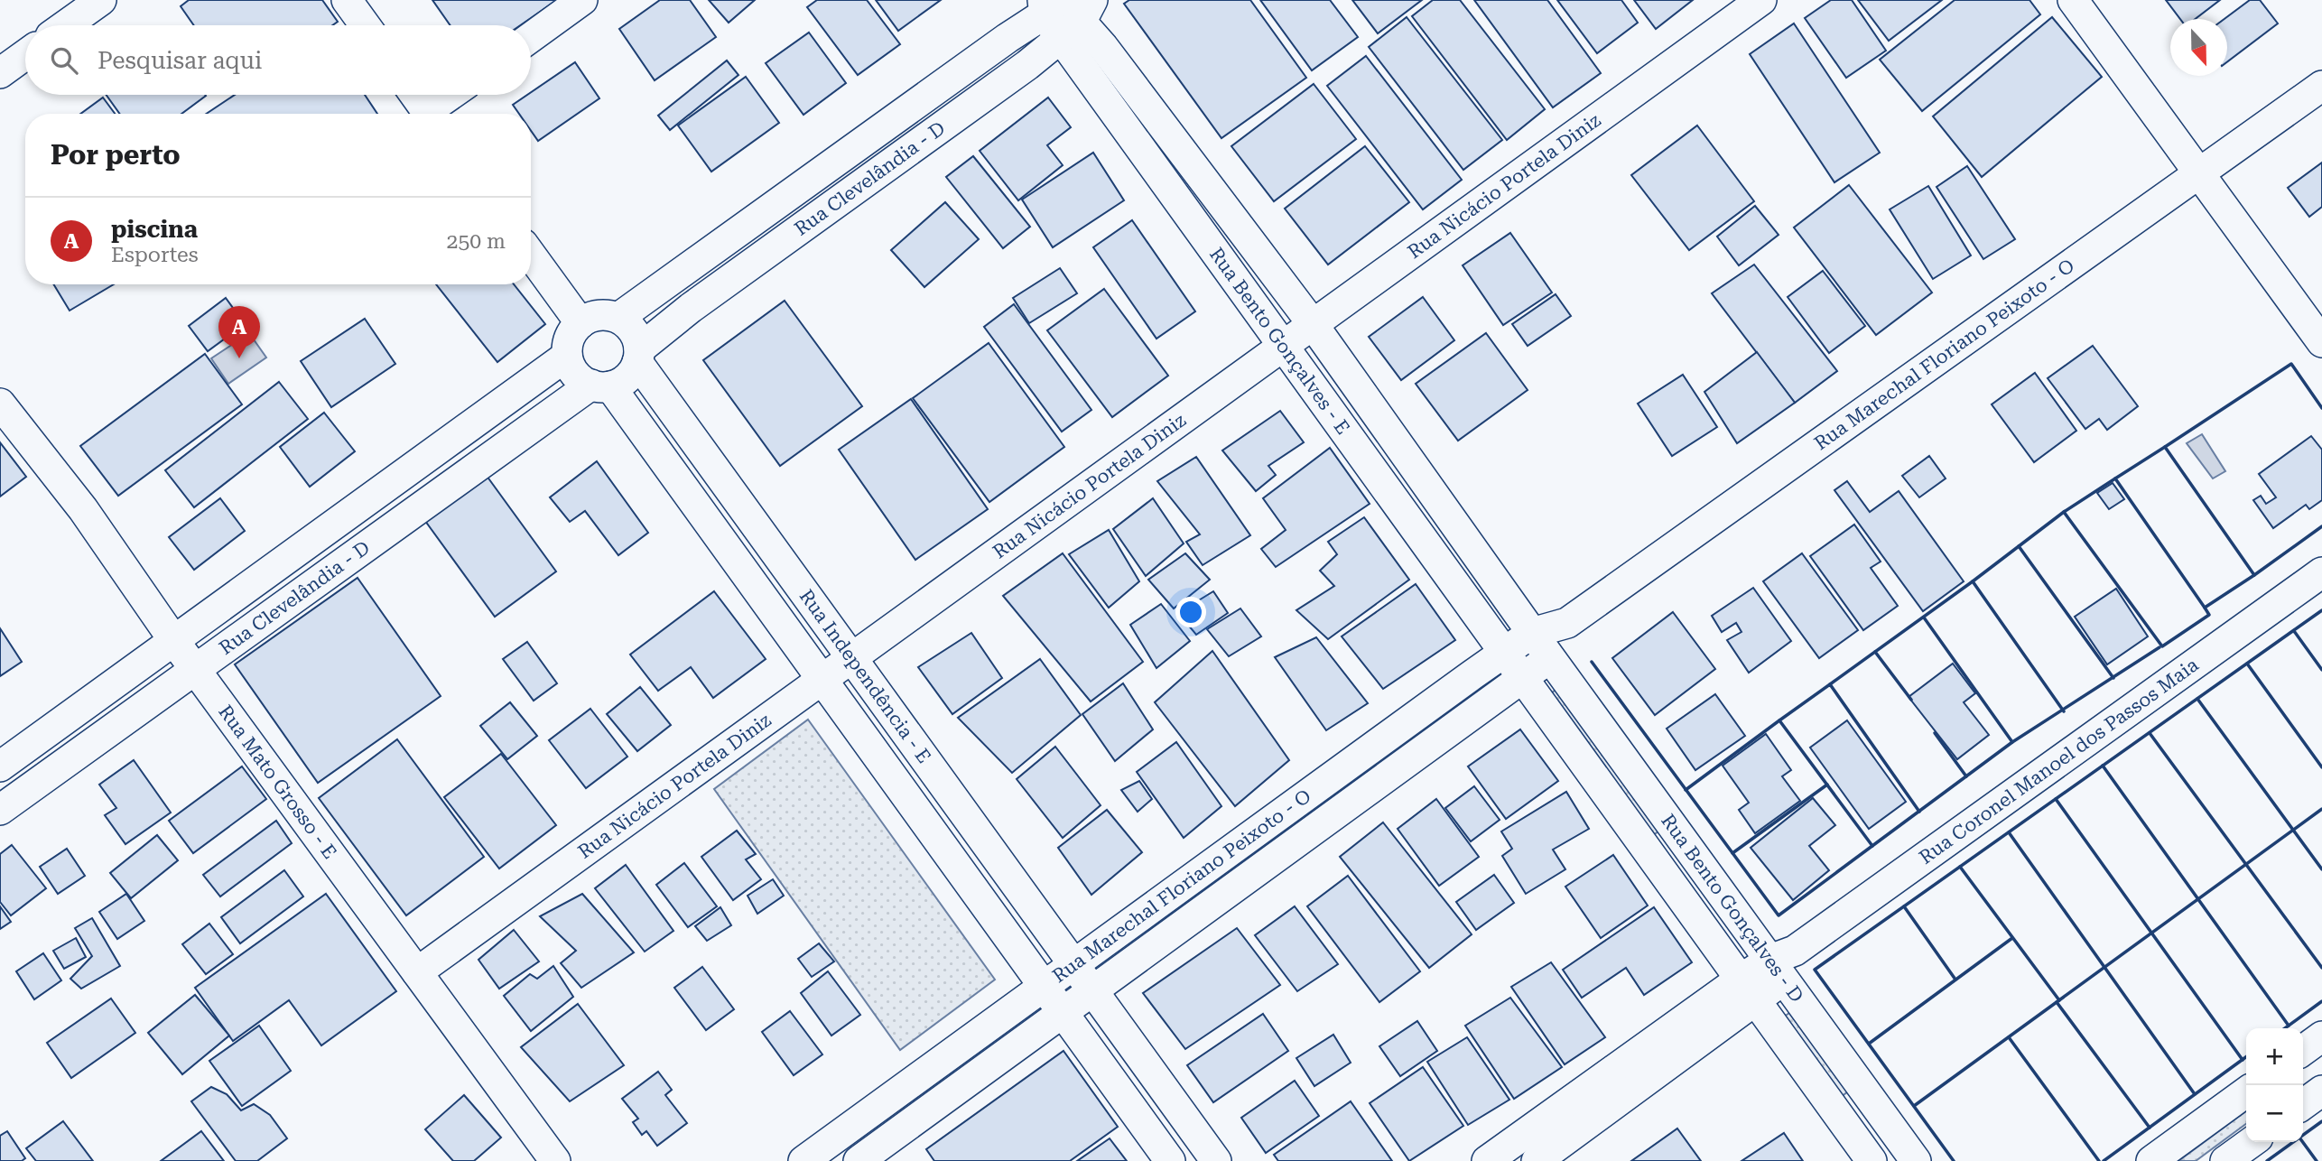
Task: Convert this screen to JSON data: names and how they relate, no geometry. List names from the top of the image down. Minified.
{"streets":{"street":["Rua Clevelândia - D","Rua Nicácio Portela Diniz","Rua Bento Gonçalves - E","Rua Marechal Floriano Peixoto - O","Rua Independência - E","Rua Coronel Manoel dos Passos Maia","Rua Mato Grosso - E","Rua Bento Gonçalves - D"]},"crossings":[["Rua Clevelândia - D","Rua Bento Gonçalves - E"],["Rua Clevelândia - D","Rua Independência - E"],["Rua Clevelândia - D","Rua Mato Grosso - E"],["Rua Nicácio Portela Diniz","Rua Bento Gonçalves - E"],["Rua Nicácio Portela Diniz","Rua Independência - E"],["Rua Nicácio Portela Diniz","Rua Mato Grosso - E"],["Rua Bento Gonçalves - E","Rua Marechal Floriano Peixoto - O"],["Rua Bento Gonçalves - E","Rua Bento Gonçalves - D"],["Rua Marechal Floriano Peixoto - O","Rua Independência - E"],["Rua Marechal Floriano Peixoto - O","Rua Bento Gonçalves - D"],["Rua Coronel Manoel dos Passos Maia","Rua Bento Gonçalves - D"]],"north":"bottom","page":{"search":"Pesquisar aqui","heading":"Por perto","list":[{"mark":"A","name":"piscina","note":"Esportes","value":"250 m"}],"pins":"A","map_buttons":["+","−"]}}
